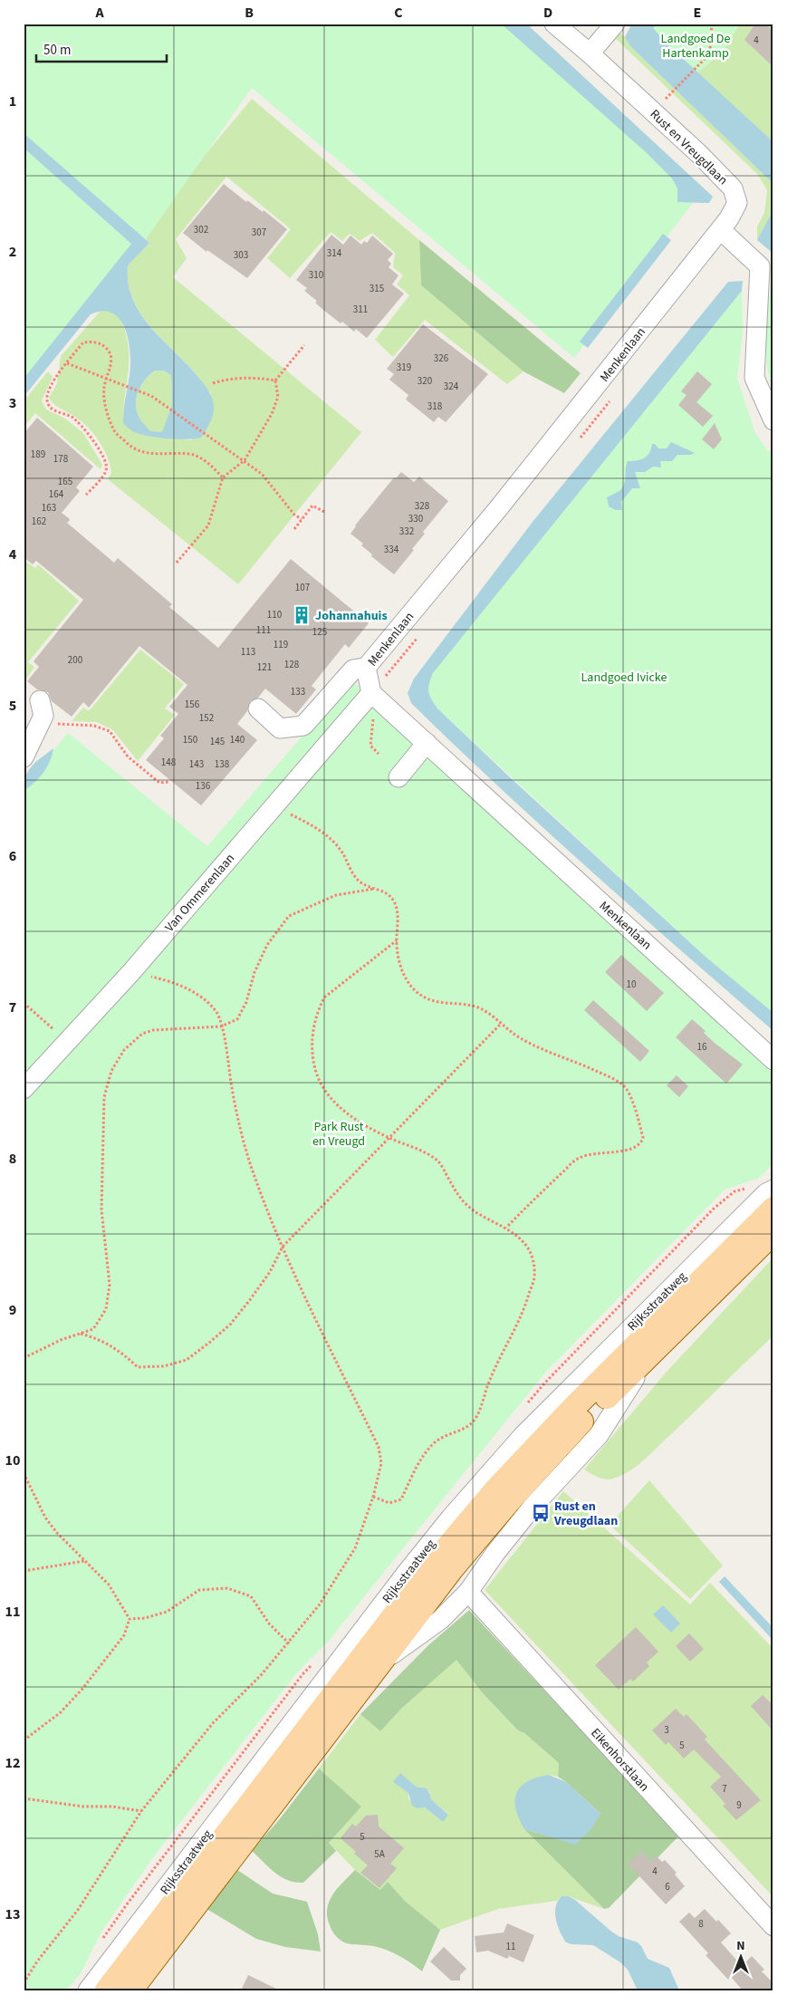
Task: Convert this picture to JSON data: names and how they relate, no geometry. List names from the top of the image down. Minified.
{"streets":{"main road":["Rijksstraatweg"],"street":["Rust en Vreugdlaan","Menkenlaan","Van Ommerenlaan","Eikenhorstlaan"]},"crossings":[["Rust en Vreugdlaan","Menkenlaan"],["Menkenlaan","Van Ommerenlaan"]],"parks":["Landgoed De Hartenkamp","Landgoed Ivicke","Park Rust en Vreugd"],"places":{"building":["Johannahuis"],"bus stop":["Rust en Vreugdlaan"]},"house_numbers":["4","302","307","314","303","310","315","311","326","319","320","324","318","189","178","165","164","328","163","330","162","332","334","107","110","111","125","119","113","200","128","121","133","156","152","150","140","145","148","143","138","136","10","16","3","5","7","9","5","5A","4","6","8","11"],"scale_bar":"50 m","north":"top","grid":{"columns":["A","B","C","D","E"],"rows":["1","2","3","4","5","6","7","8","9","10","11","12","13"]}}
